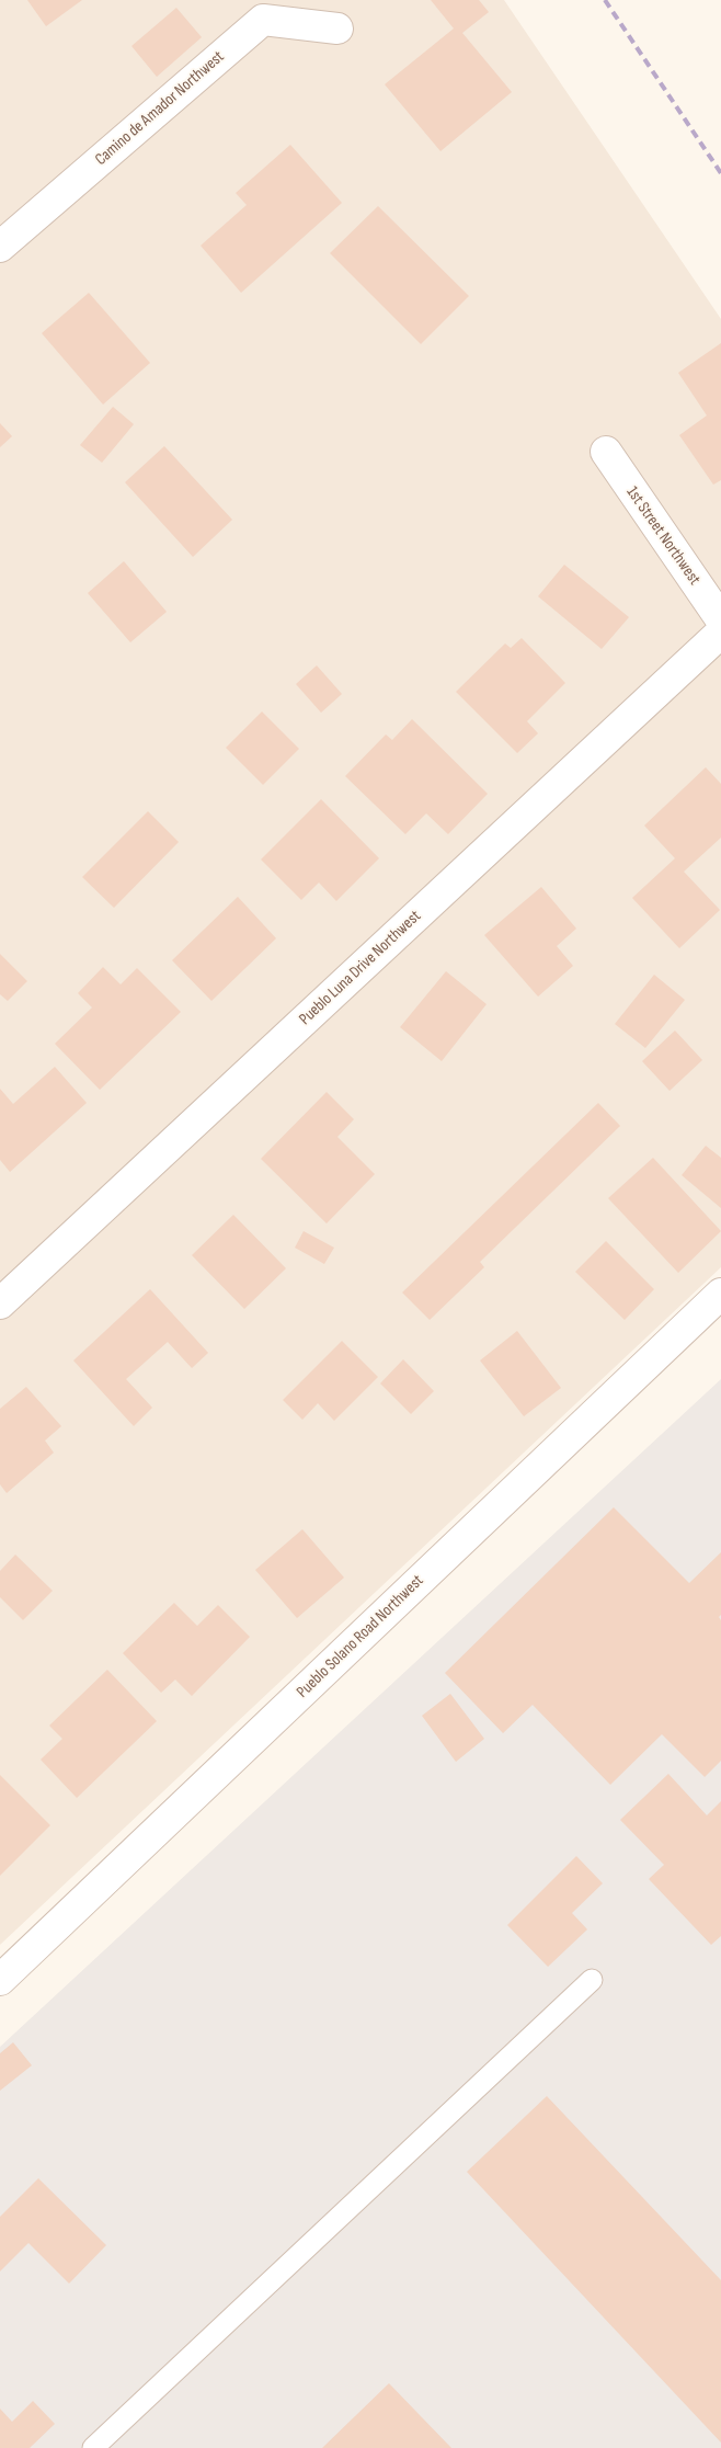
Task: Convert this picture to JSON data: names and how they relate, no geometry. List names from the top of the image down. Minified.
{"streets":{"street":["Camino de Amador Northwest","1st Street Northwest","Pueblo Luna Drive Northwest","Pueblo Solano Road Northwest"]}}
